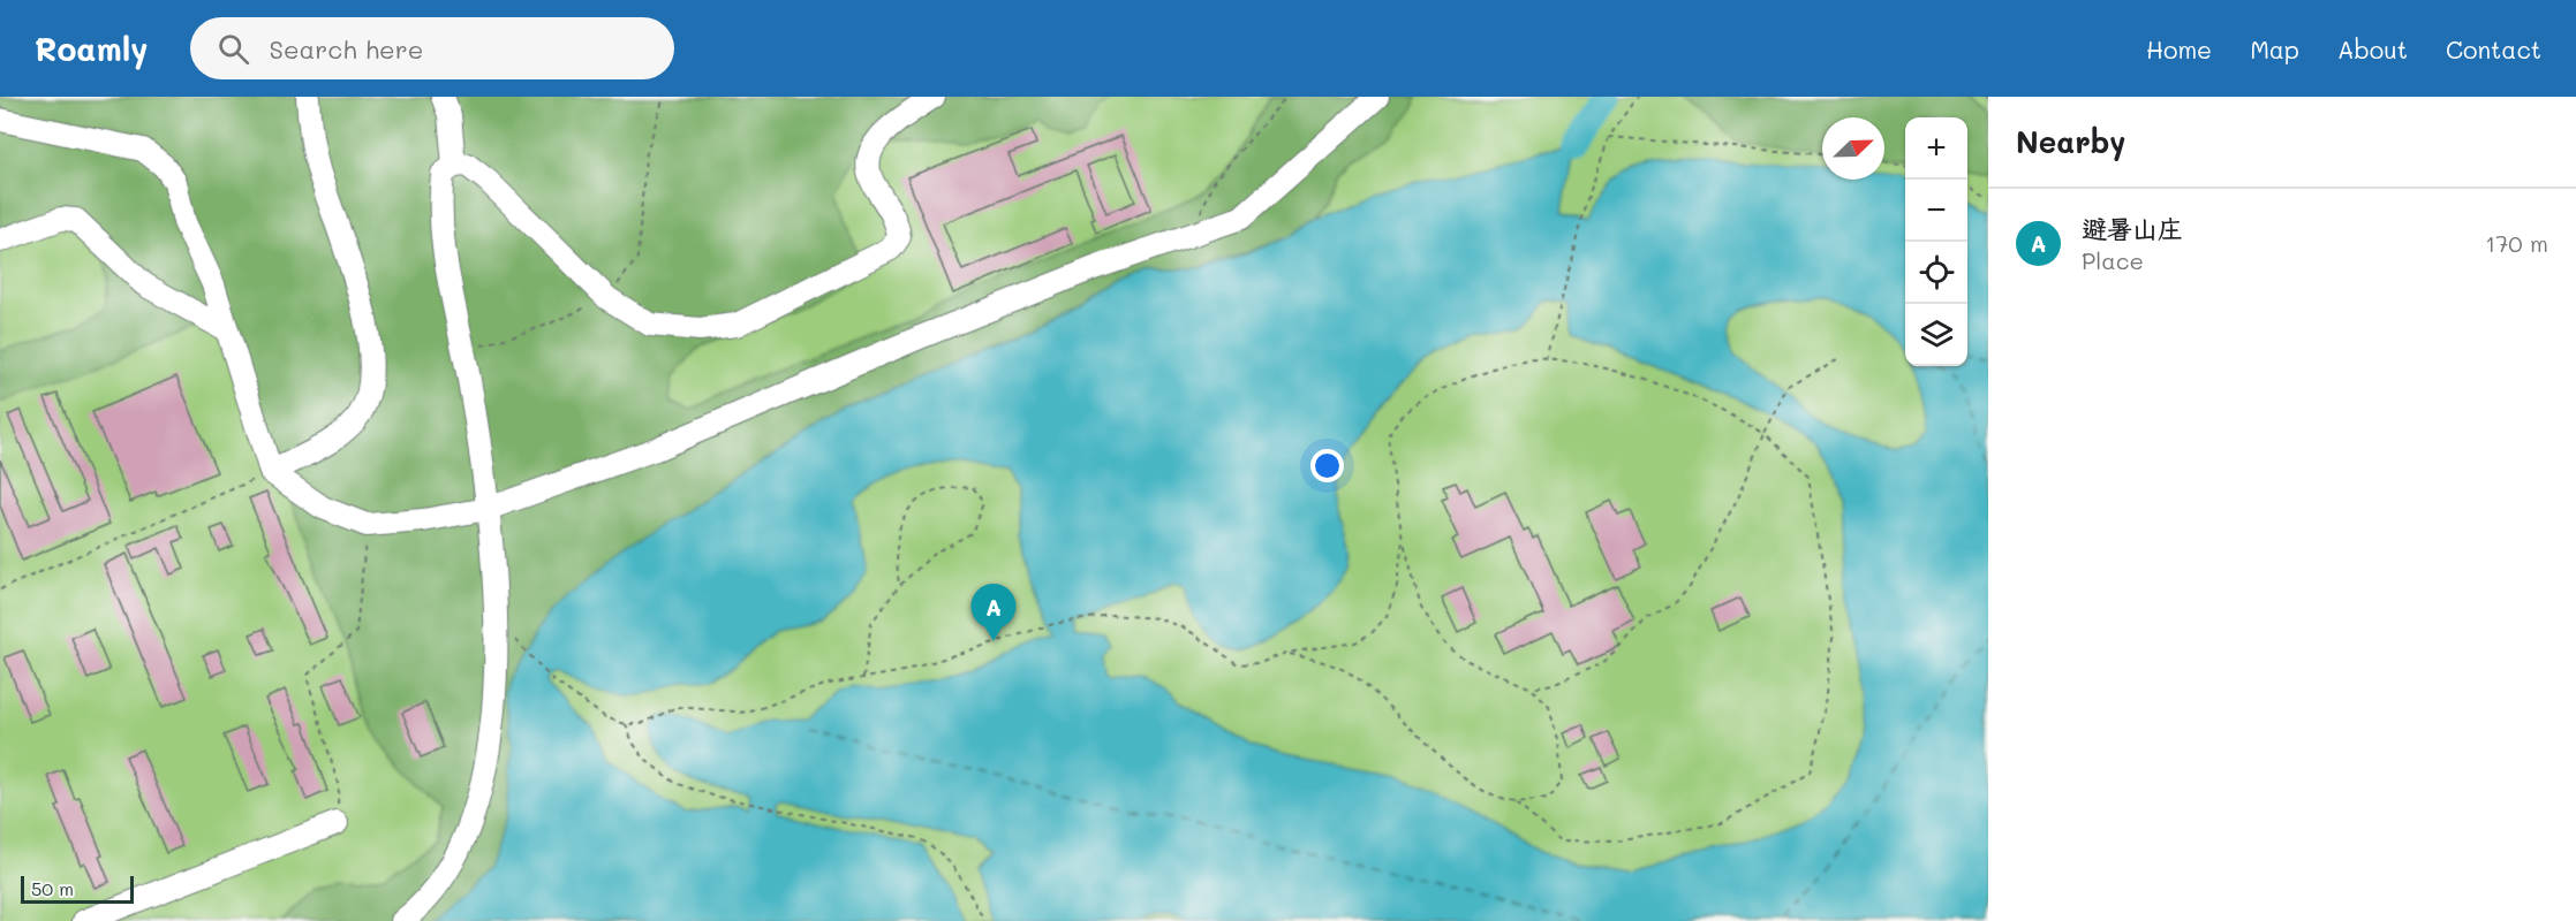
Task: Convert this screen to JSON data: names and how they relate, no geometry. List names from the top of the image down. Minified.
{"scale_bar":"50 m","north":"top right","page":{"header":"Roamly","search":"Search here","nav":["Home","Map","About","Contact"],"heading":"Nearby","map_buttons":["+","−"],"list":[{"mark":"A","name":"避暑山庄","note":"Place","value":"170 m"}],"pins":"A","scale":"50 m"}}
